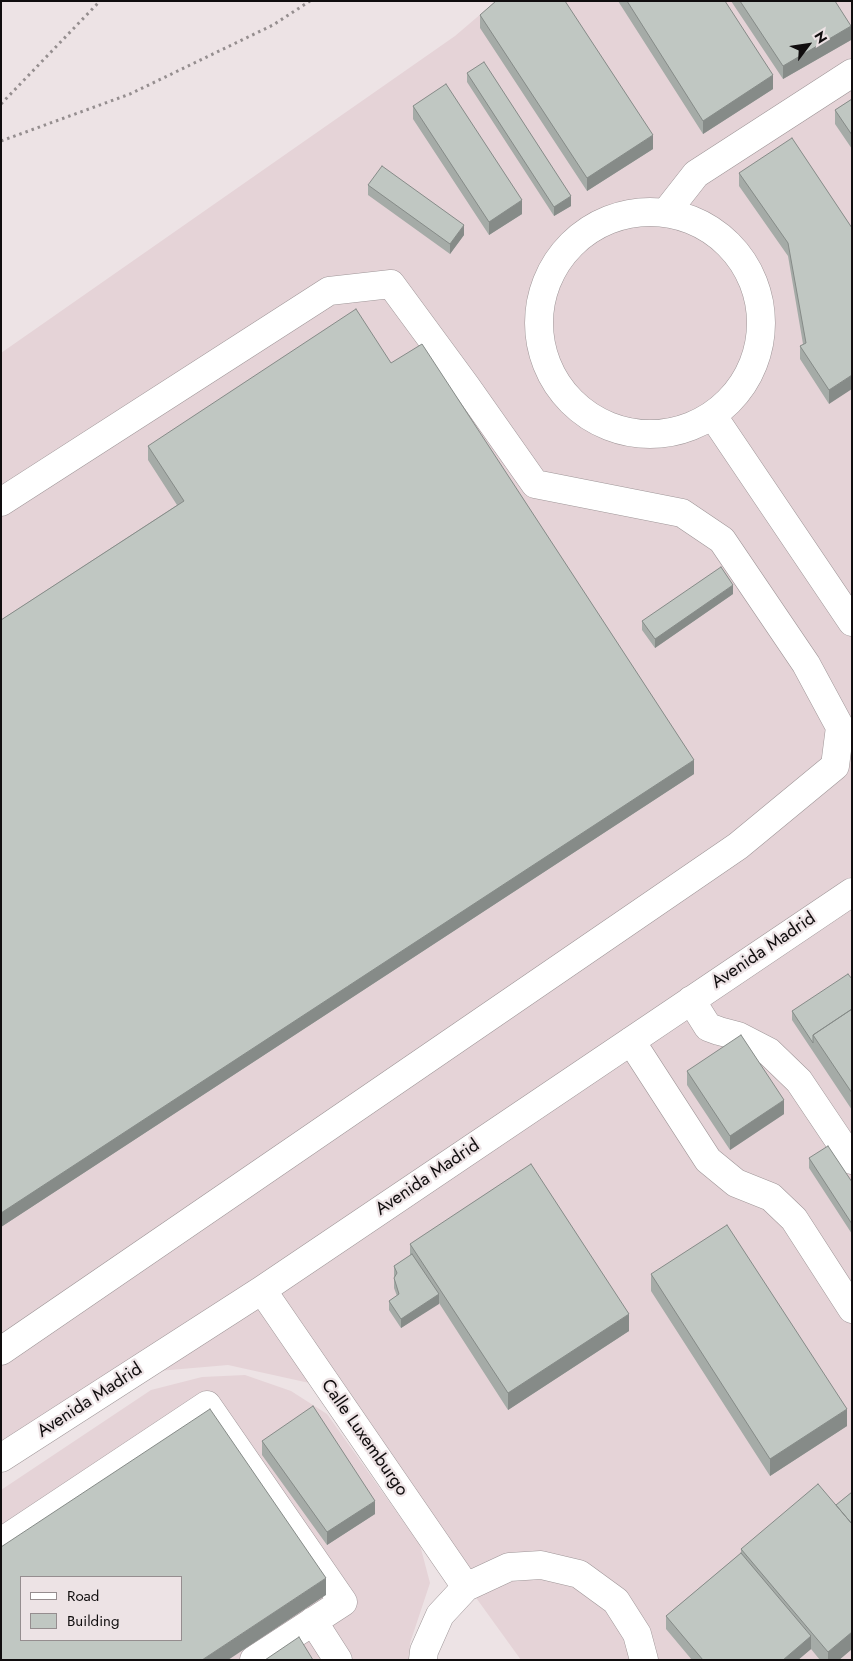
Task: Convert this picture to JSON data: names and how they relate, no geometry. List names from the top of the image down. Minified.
{"streets":{"street":["Avenida Madrid","Calle Luxemburgo"]},"crossings":[["Avenida Madrid","Calle Luxemburgo"]],"legend":["Road","Building"],"north":"top right"}
